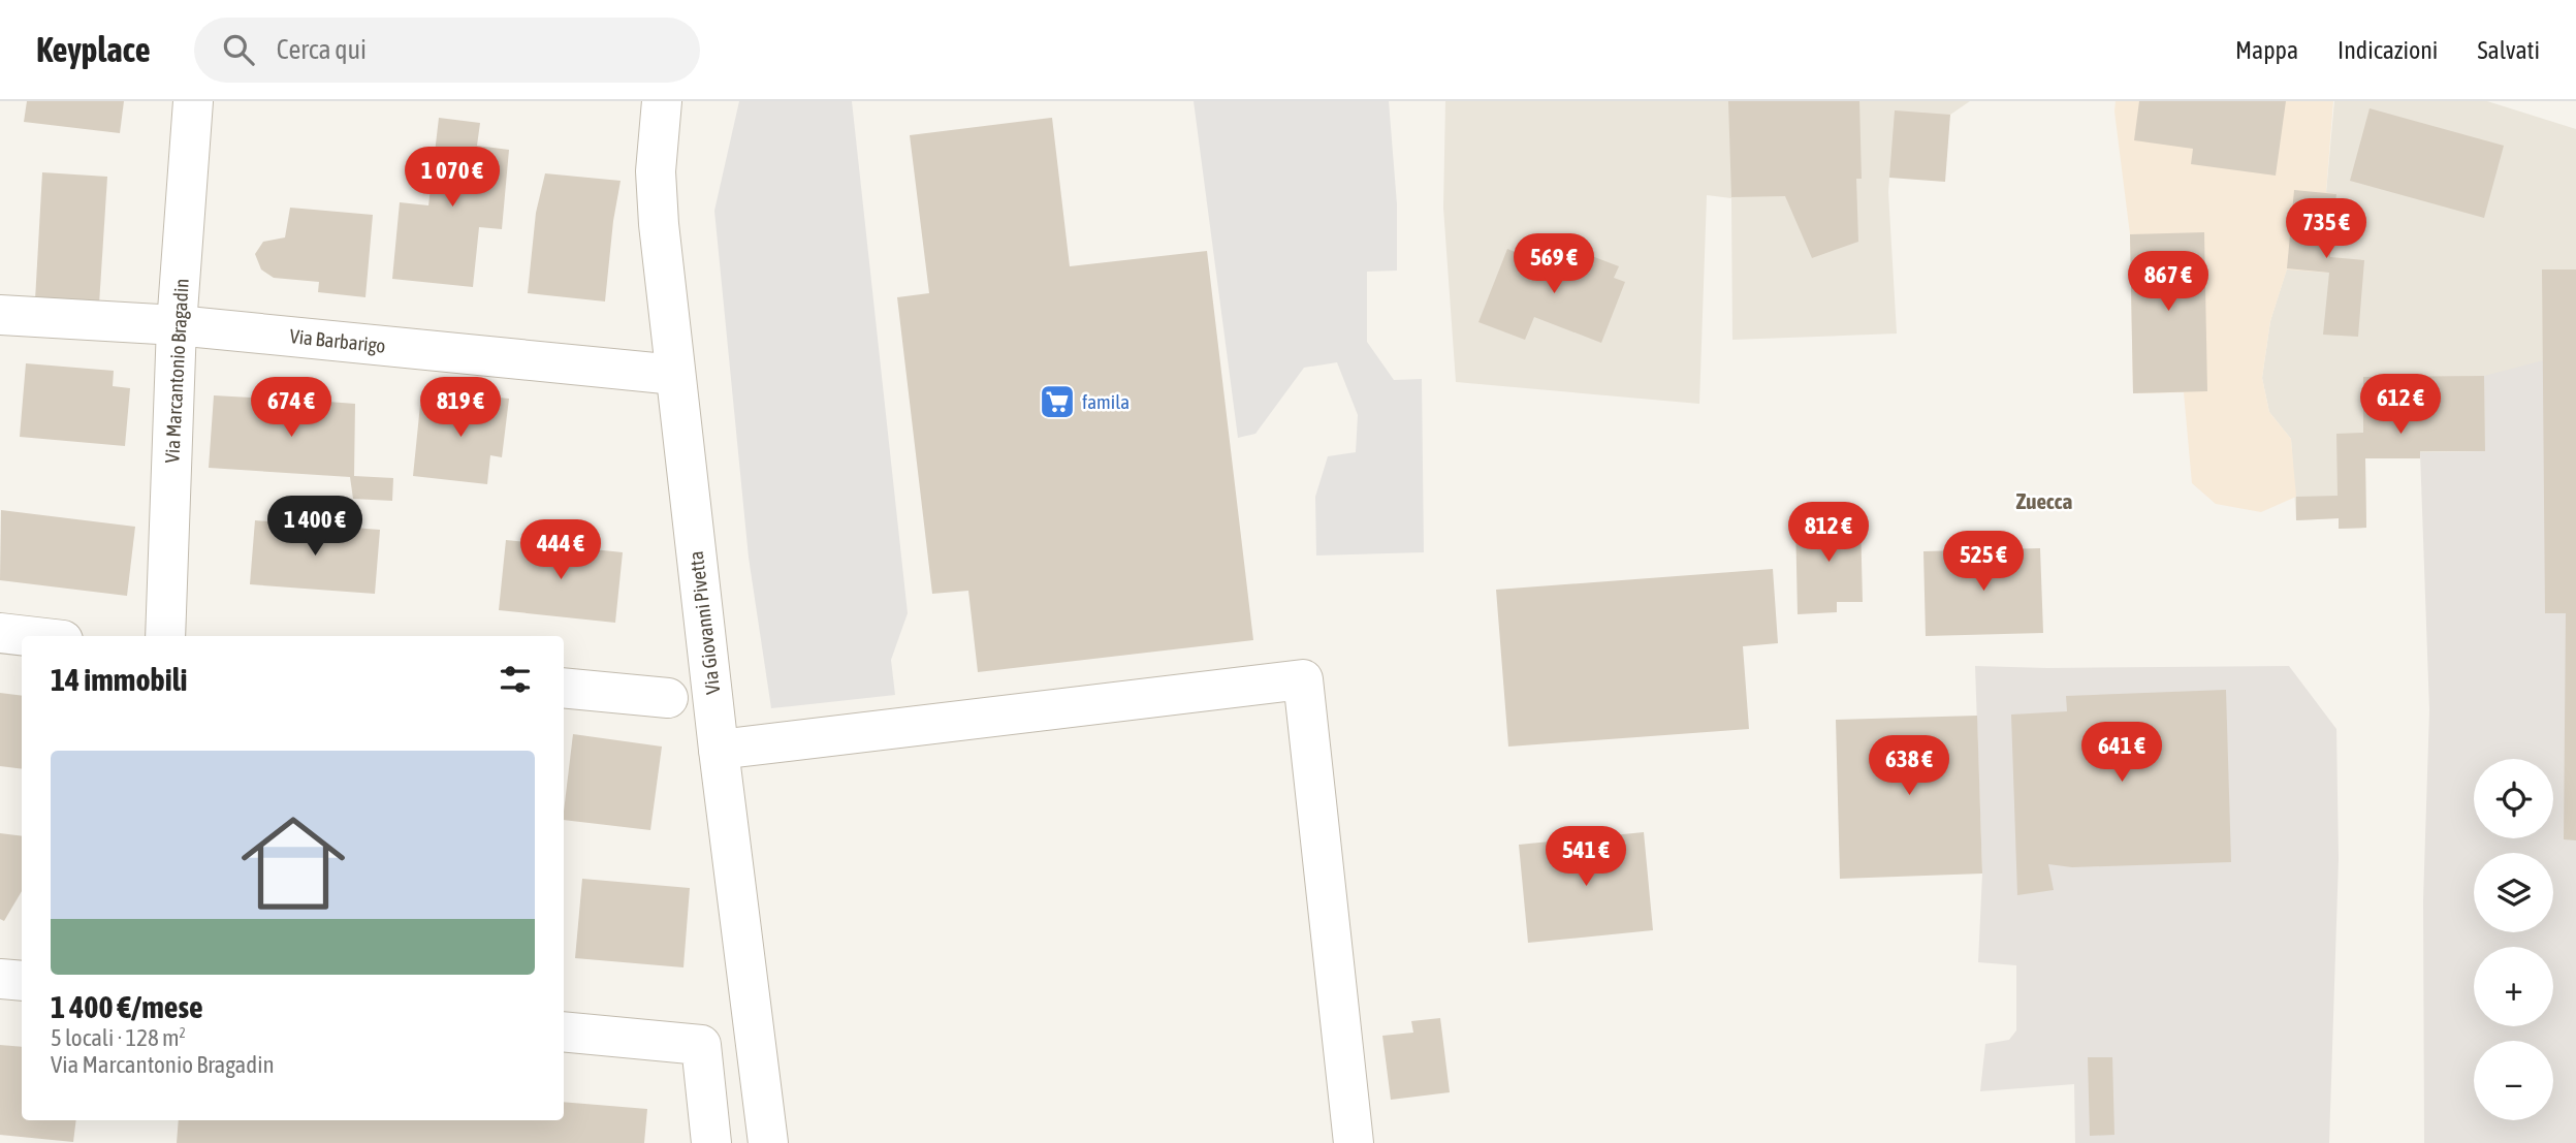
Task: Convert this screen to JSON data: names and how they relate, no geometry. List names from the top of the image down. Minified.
{"streets":{"street":["Via Barbarigo","Via Marcantonio Bragadin","Via Giovanni Pivetta"]},"crossings":[["Via Barbarigo","Via Marcantonio Bragadin"],["Via Barbarigo","Via Giovanni Pivetta"]],"districts":["Zuecca"],"places":{"supermarket":["famila"]},"page":{"header":"Keyplace","search":"Cerca qui","nav":["Mappa","Indicazioni","Salvati"],"price":["1 070 €","735 €","569 €","867 €","612 €","674 €","819 €","1 400 €","812 €","444 €","525 €","641 €","638 €","541 €"],"heading":"14 immobili","list":[{"name":"1 400 €/mese","note":"5 locali · 128 m² · Via Marcantonio Bragadin"}],"map_buttons":["+","−"]}}
